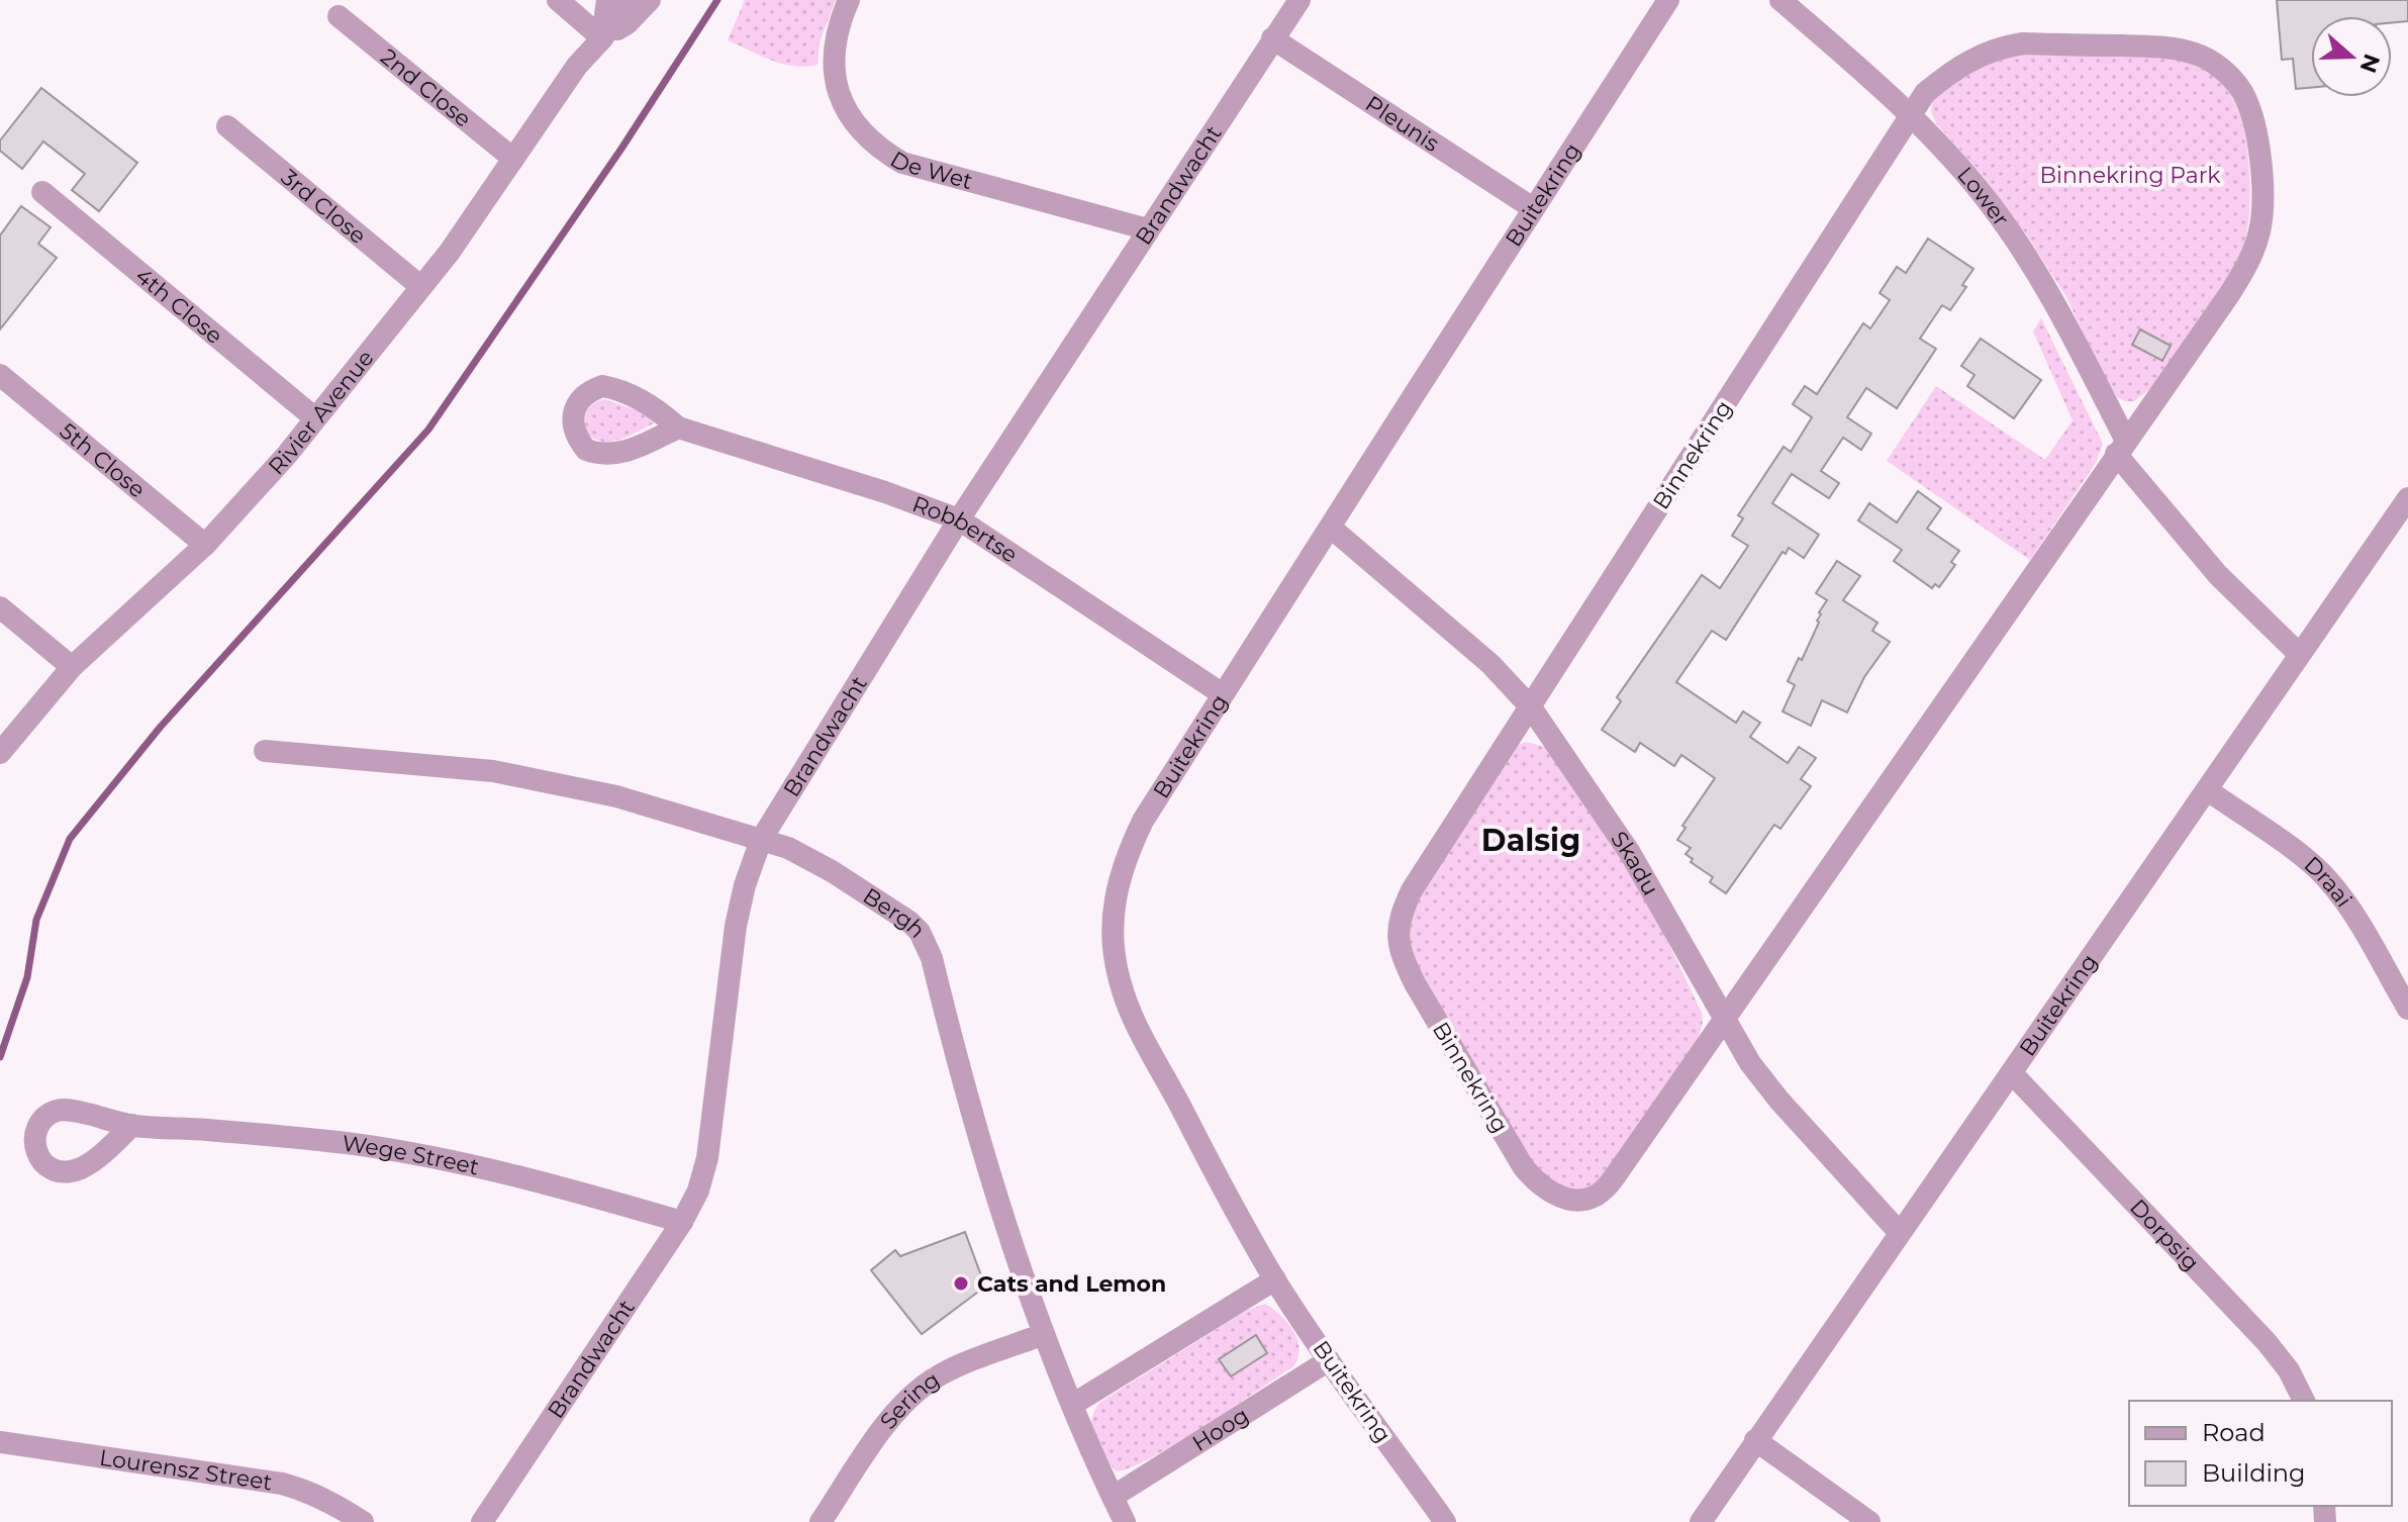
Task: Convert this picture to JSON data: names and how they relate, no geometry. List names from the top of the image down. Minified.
{"streets":{"street":["2nd Close","Pleunis","De Wet","Brandwacht","Buitekring","Lower","3rd Close","4th Close","Rivier Avenue","Binnekring","5th Close","Robbertse","Skadu","Draai","Bergh","Wege Street","Dorpsig","Sering","Hoog","Lourensz Street"]},"crossings":[["2nd Close","Rivier Avenue"],["Pleunis","Brandwacht"],["Pleunis","Buitekring"],["De Wet","Brandwacht"],["Brandwacht","Robbertse"],["Brandwacht","Bergh"],["Brandwacht","Wege Street"],["Buitekring","Lower"],["Buitekring","Robbertse"],["Buitekring","Skadu"],["Buitekring","Draai"],["Buitekring","Dorpsig"],["Buitekring","Hoog"],["Lower","Binnekring"],["3rd Close","Rivier Avenue"],["4th Close","Rivier Avenue"],["Rivier Avenue","5th Close"],["Binnekring","Skadu"],["Bergh","Sering"],["Bergh","Hoog"]],"districts":["Dalsig"],"parks":["Binnekring Park"],"places":["Cats and Lemon"],"legend":["Road","Building"],"north":"right"}
